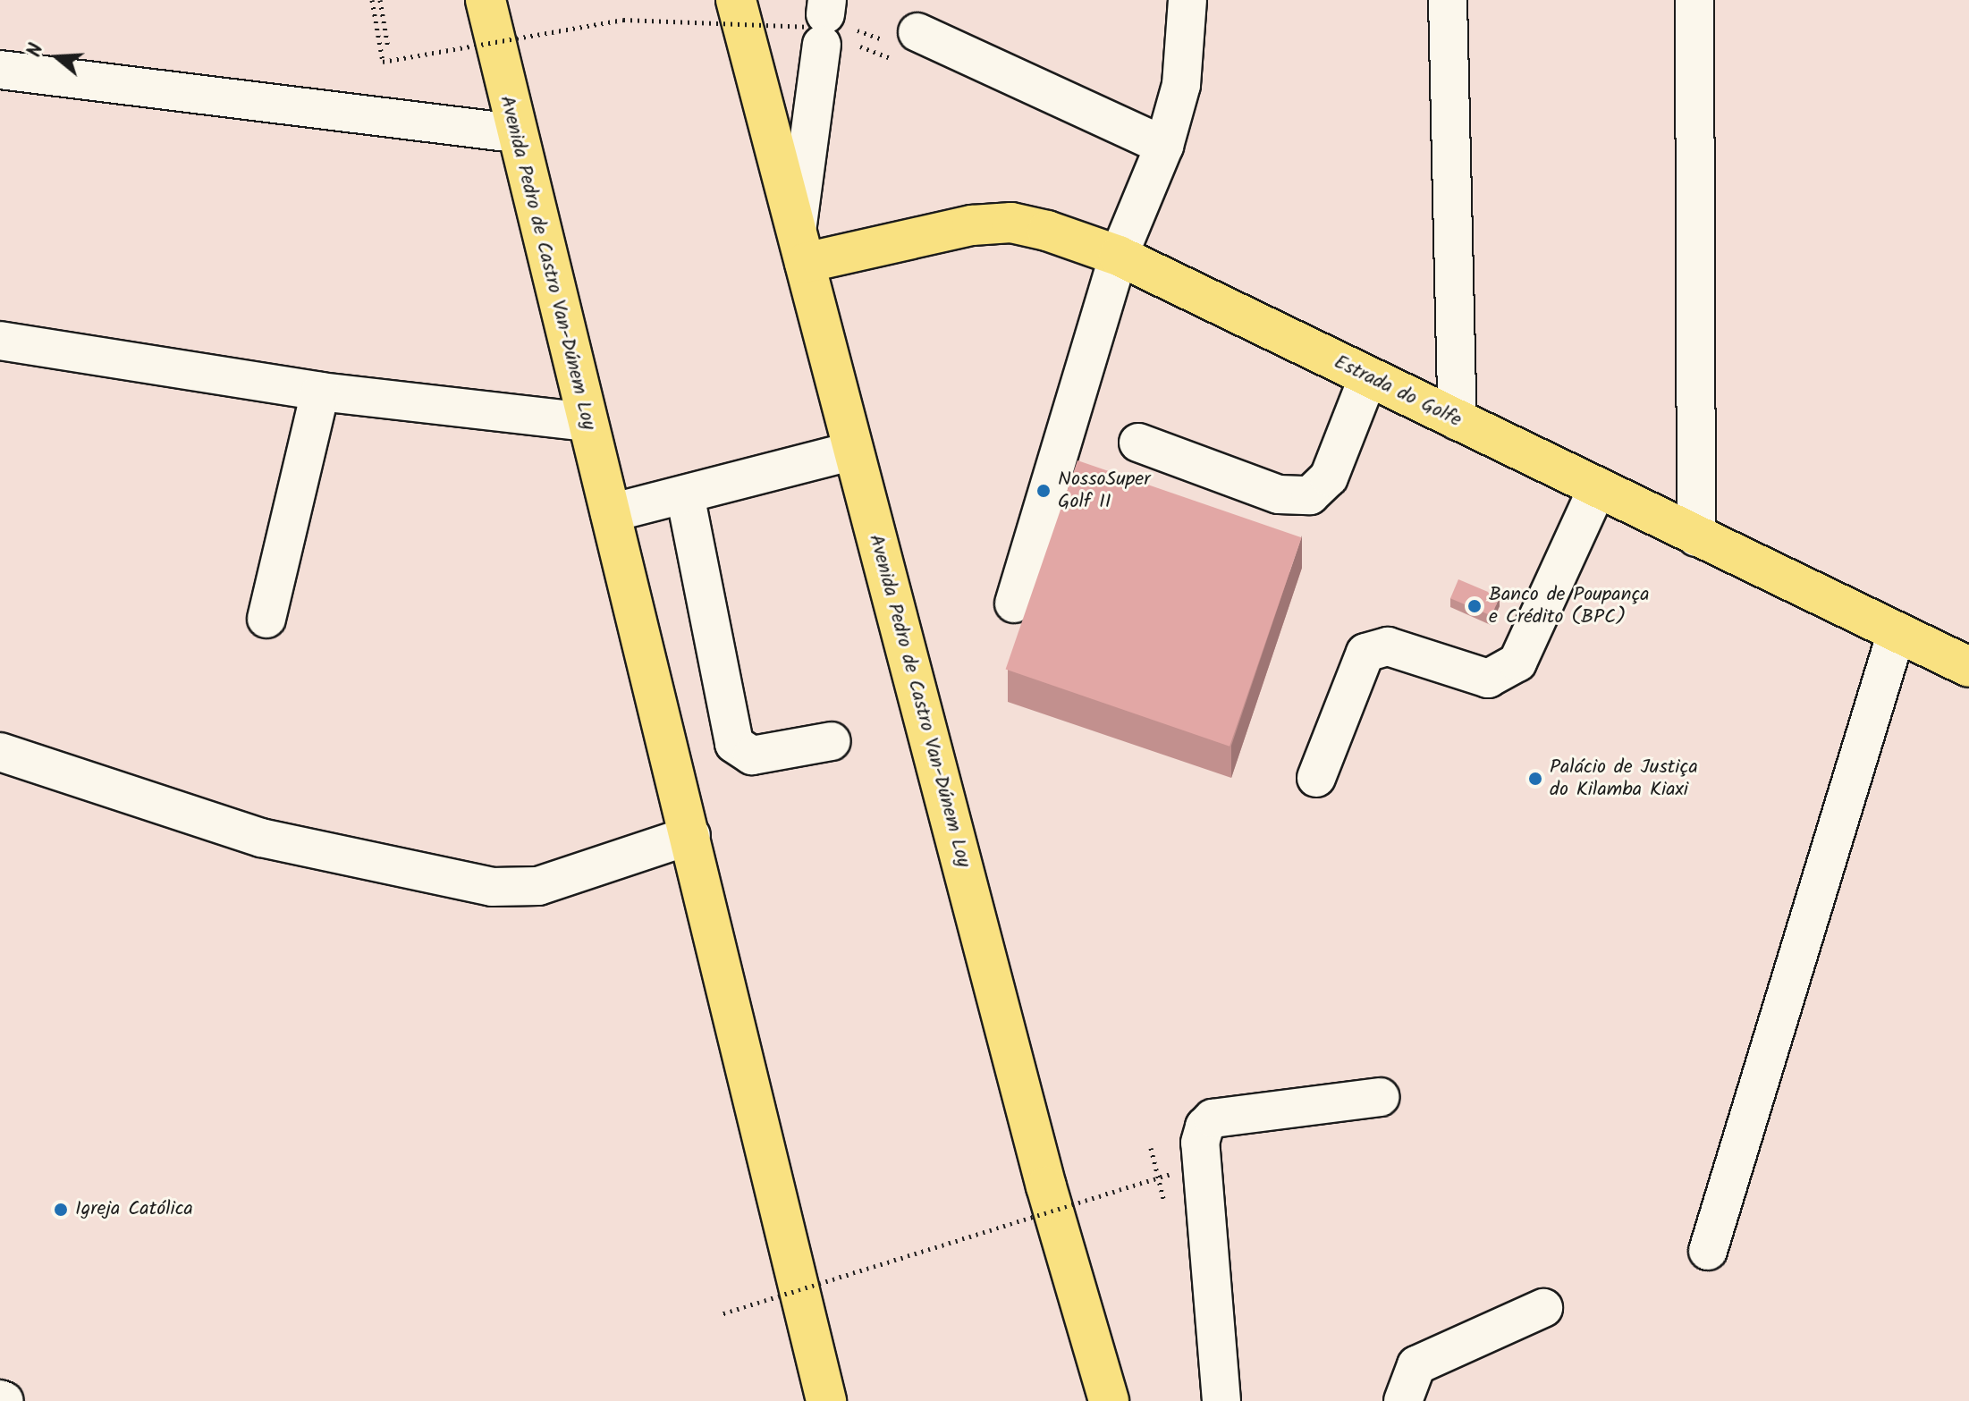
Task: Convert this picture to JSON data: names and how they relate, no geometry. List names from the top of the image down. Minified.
{"streets":{"highway":["Avenida Pedro de Castro Van-Dúnem Loy","Estrada do Golfe"]},"crossings":[["Avenida Pedro de Castro Van-Dúnem Loy","Estrada do Golfe"]],"places":["NossoSuper Golf II","Banco de Poupança e Crédito (BPC)","Palácio de Justiça do Kilamba Kiaxi","Igreja Católica"],"north":"left"}
